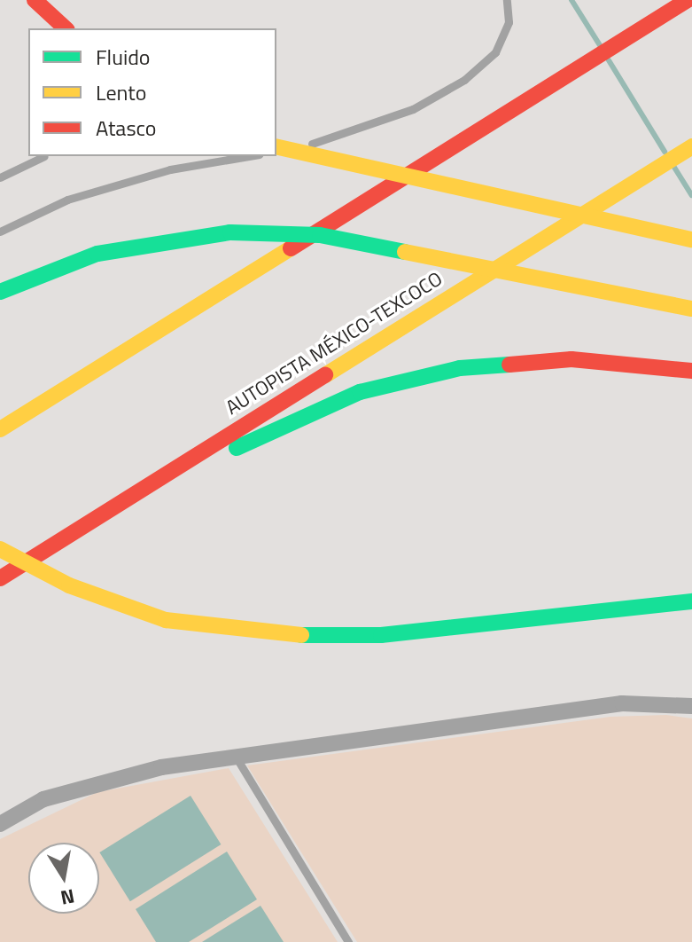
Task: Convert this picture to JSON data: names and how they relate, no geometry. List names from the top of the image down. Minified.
{"streets":{"highway":["AUTOPISTA MÉXICO-TEXCOCO"]},"legend":["Fluido","Lento","Atasco"],"north":"bottom"}
